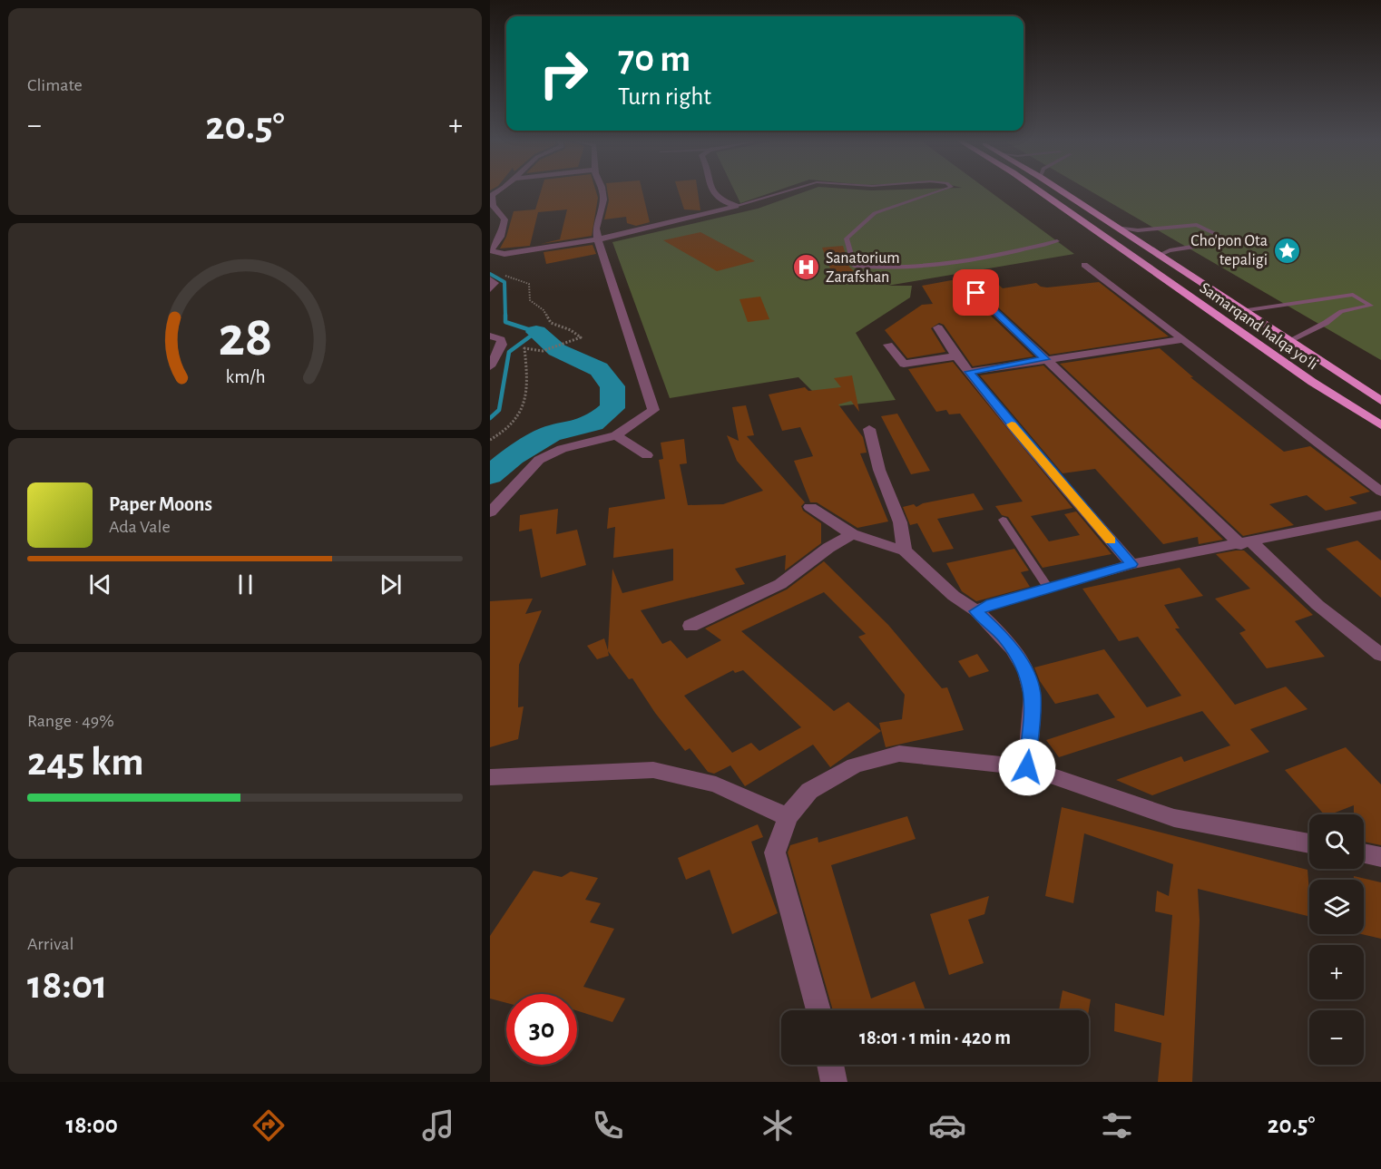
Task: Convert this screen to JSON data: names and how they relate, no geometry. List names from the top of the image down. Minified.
{"streets":{"highway":["Samarqand halqa yoʻli"]},"places":{"place":["Cho'pon Ota tepaligi"],"hospital":["Sanatorium Zarafshan"]},"page":{"tile":["Climate",["Range · 49%","245 km"],["Arrival","18:01"]],"turn":["70 m","Turn right"],"heat":["−","20.5°","+"],"song":["Paper Moons","Ada Vale"],"map_buttons":["+","−"],"limit":"30","trip":"18:01 · 1 min · 420 m","tabs":["18:00","20.5°"],"gauge":["28","km/h"]}}
